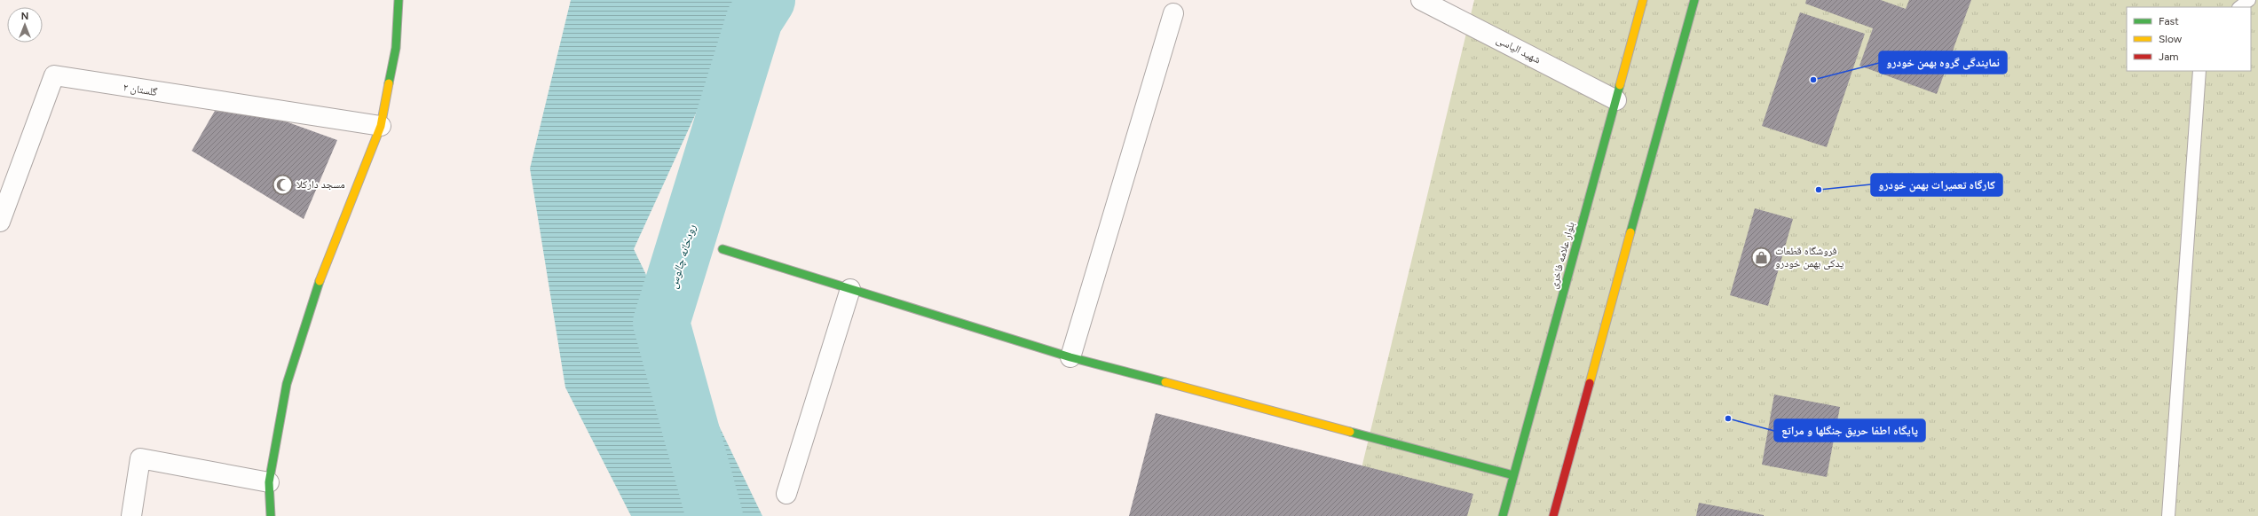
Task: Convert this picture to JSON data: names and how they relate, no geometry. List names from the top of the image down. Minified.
{"streets":{"main road":["بلوار علامه فاخری"],"street":["شهید الیاسی","گلستان ۲"]},"crossings":[["شهید الیاسی","بلوار علامه فاخری"]],"water":["رودخانه چالوس"],"places":{"other":["نمایندگی گروه بهمن خودرو","کارگاه تعمیرات بهمن خودرو","پایگاه اطفا حریق جنگلها و مراتع"],"mosque":["مسجد دارکلا"],"shop":["فروشگاه قطعات یدکی بهمن خودرو"]},"legend":["Fast","Slow","Jam"],"north":"top"}
